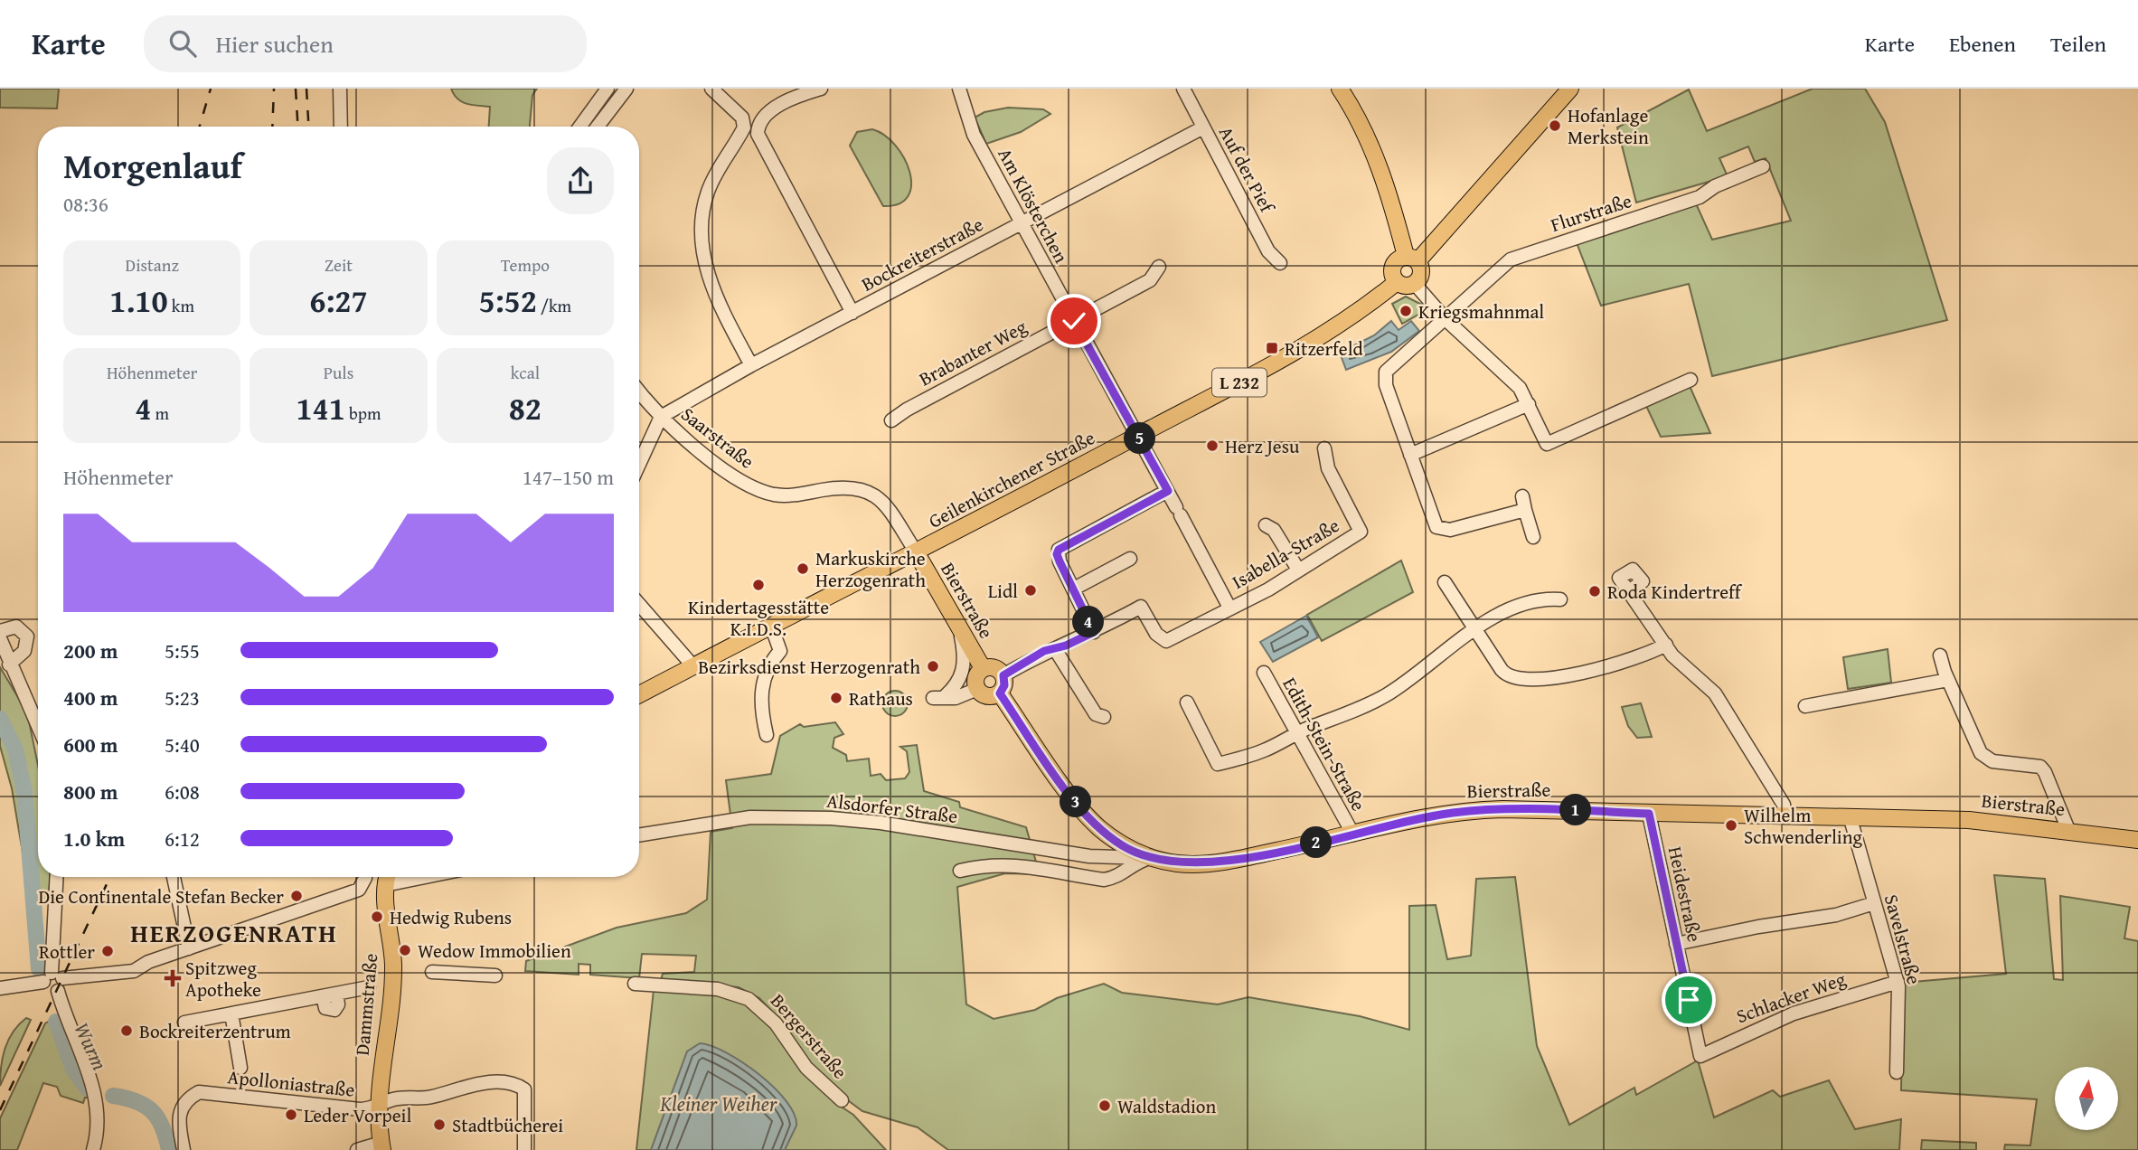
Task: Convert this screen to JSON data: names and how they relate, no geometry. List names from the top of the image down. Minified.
{"streets":{"main road":["L 232","Geilenkirchener Straße","Bierstraße","Dammstraße"],"street":["Auf der Pief","Am Klösterchen","Flurstraße","Bockreiterstraße","Brabanter Weg","Saarstraße","Isabella-Straße","Edith-Stein-Straße","Alsdorfer Straße","Heidestraße","Savelstraße","Schlacker Weg","Bergerstraße","Apolloniastraße"]},"crossings":[["Auf der Pief","Bockreiterstraße"],["Am Klösterchen","Bockreiterstraße"],["Am Klösterchen","Brabanter Weg"],["Am Klösterchen","Geilenkirchener Straße"],["Am Klösterchen","Isabella-Straße"],["Bockreiterstraße","Saarstraße"],["Saarstraße","Geilenkirchener Straße"],["Saarstraße","Bierstraße"],["Geilenkirchener Straße","Bierstraße"],["Bierstraße","Edith-Stein-Straße"],["Bierstraße","Alsdorfer Straße"],["Bierstraße","Heidestraße"],["Bierstraße","Savelstraße"],["Heidestraße","Schlacker Weg"],["Savelstraße","Schlacker Weg"],["Dammstraße","Apolloniastraße"]],"districts":["HERZOGENRATH"],"water":["Wurm","Kleiner Weiher"],"places":{"other":["Hofanlage Merkstein","Kriegsmahnmal","Herz Jesu","Markuskirche Herzogenrath","Kindertagesstätte K.I.D.S.","Lidl","Roda Kindertreff","Bezirksdienst Herzogenrath","Rathaus","Wilhelm Schwenderling","Die Continentale Stefan Becker","Hedwig Rubens","Wedow Immobilien","Rottler","Bockreiterzentrum","Waldstadion","Leder Vorpeil","Stadtbücherei"],"transit":["Ritzerfeld"],"health":["Spitzweg Apotheke"]},"north":"top","page":{"header":"Karte","search":"Hier suchen","nav":["Karte","Ebenen","Teilen"],"heading":["Morgenlauf","08:36"],"stats":[["Distanz","1.10 km"],["Zeit","6:27"],["Tempo","5:52 /km"],["Höhenmeter","4 m"],["Puls","141 bpm"],["kcal","82"]],"pins":["5","4","3","1","2"],"chart":["Höhenmeter","147–150 m"],"list":[{"name":"200 m","note":"5:55"},{"name":"400 m","note":"5:23"},{"name":"600 m","note":"5:40"},{"name":"800 m","note":"6:08"},{"name":"1.0 km","note":"6:12"}]}}
